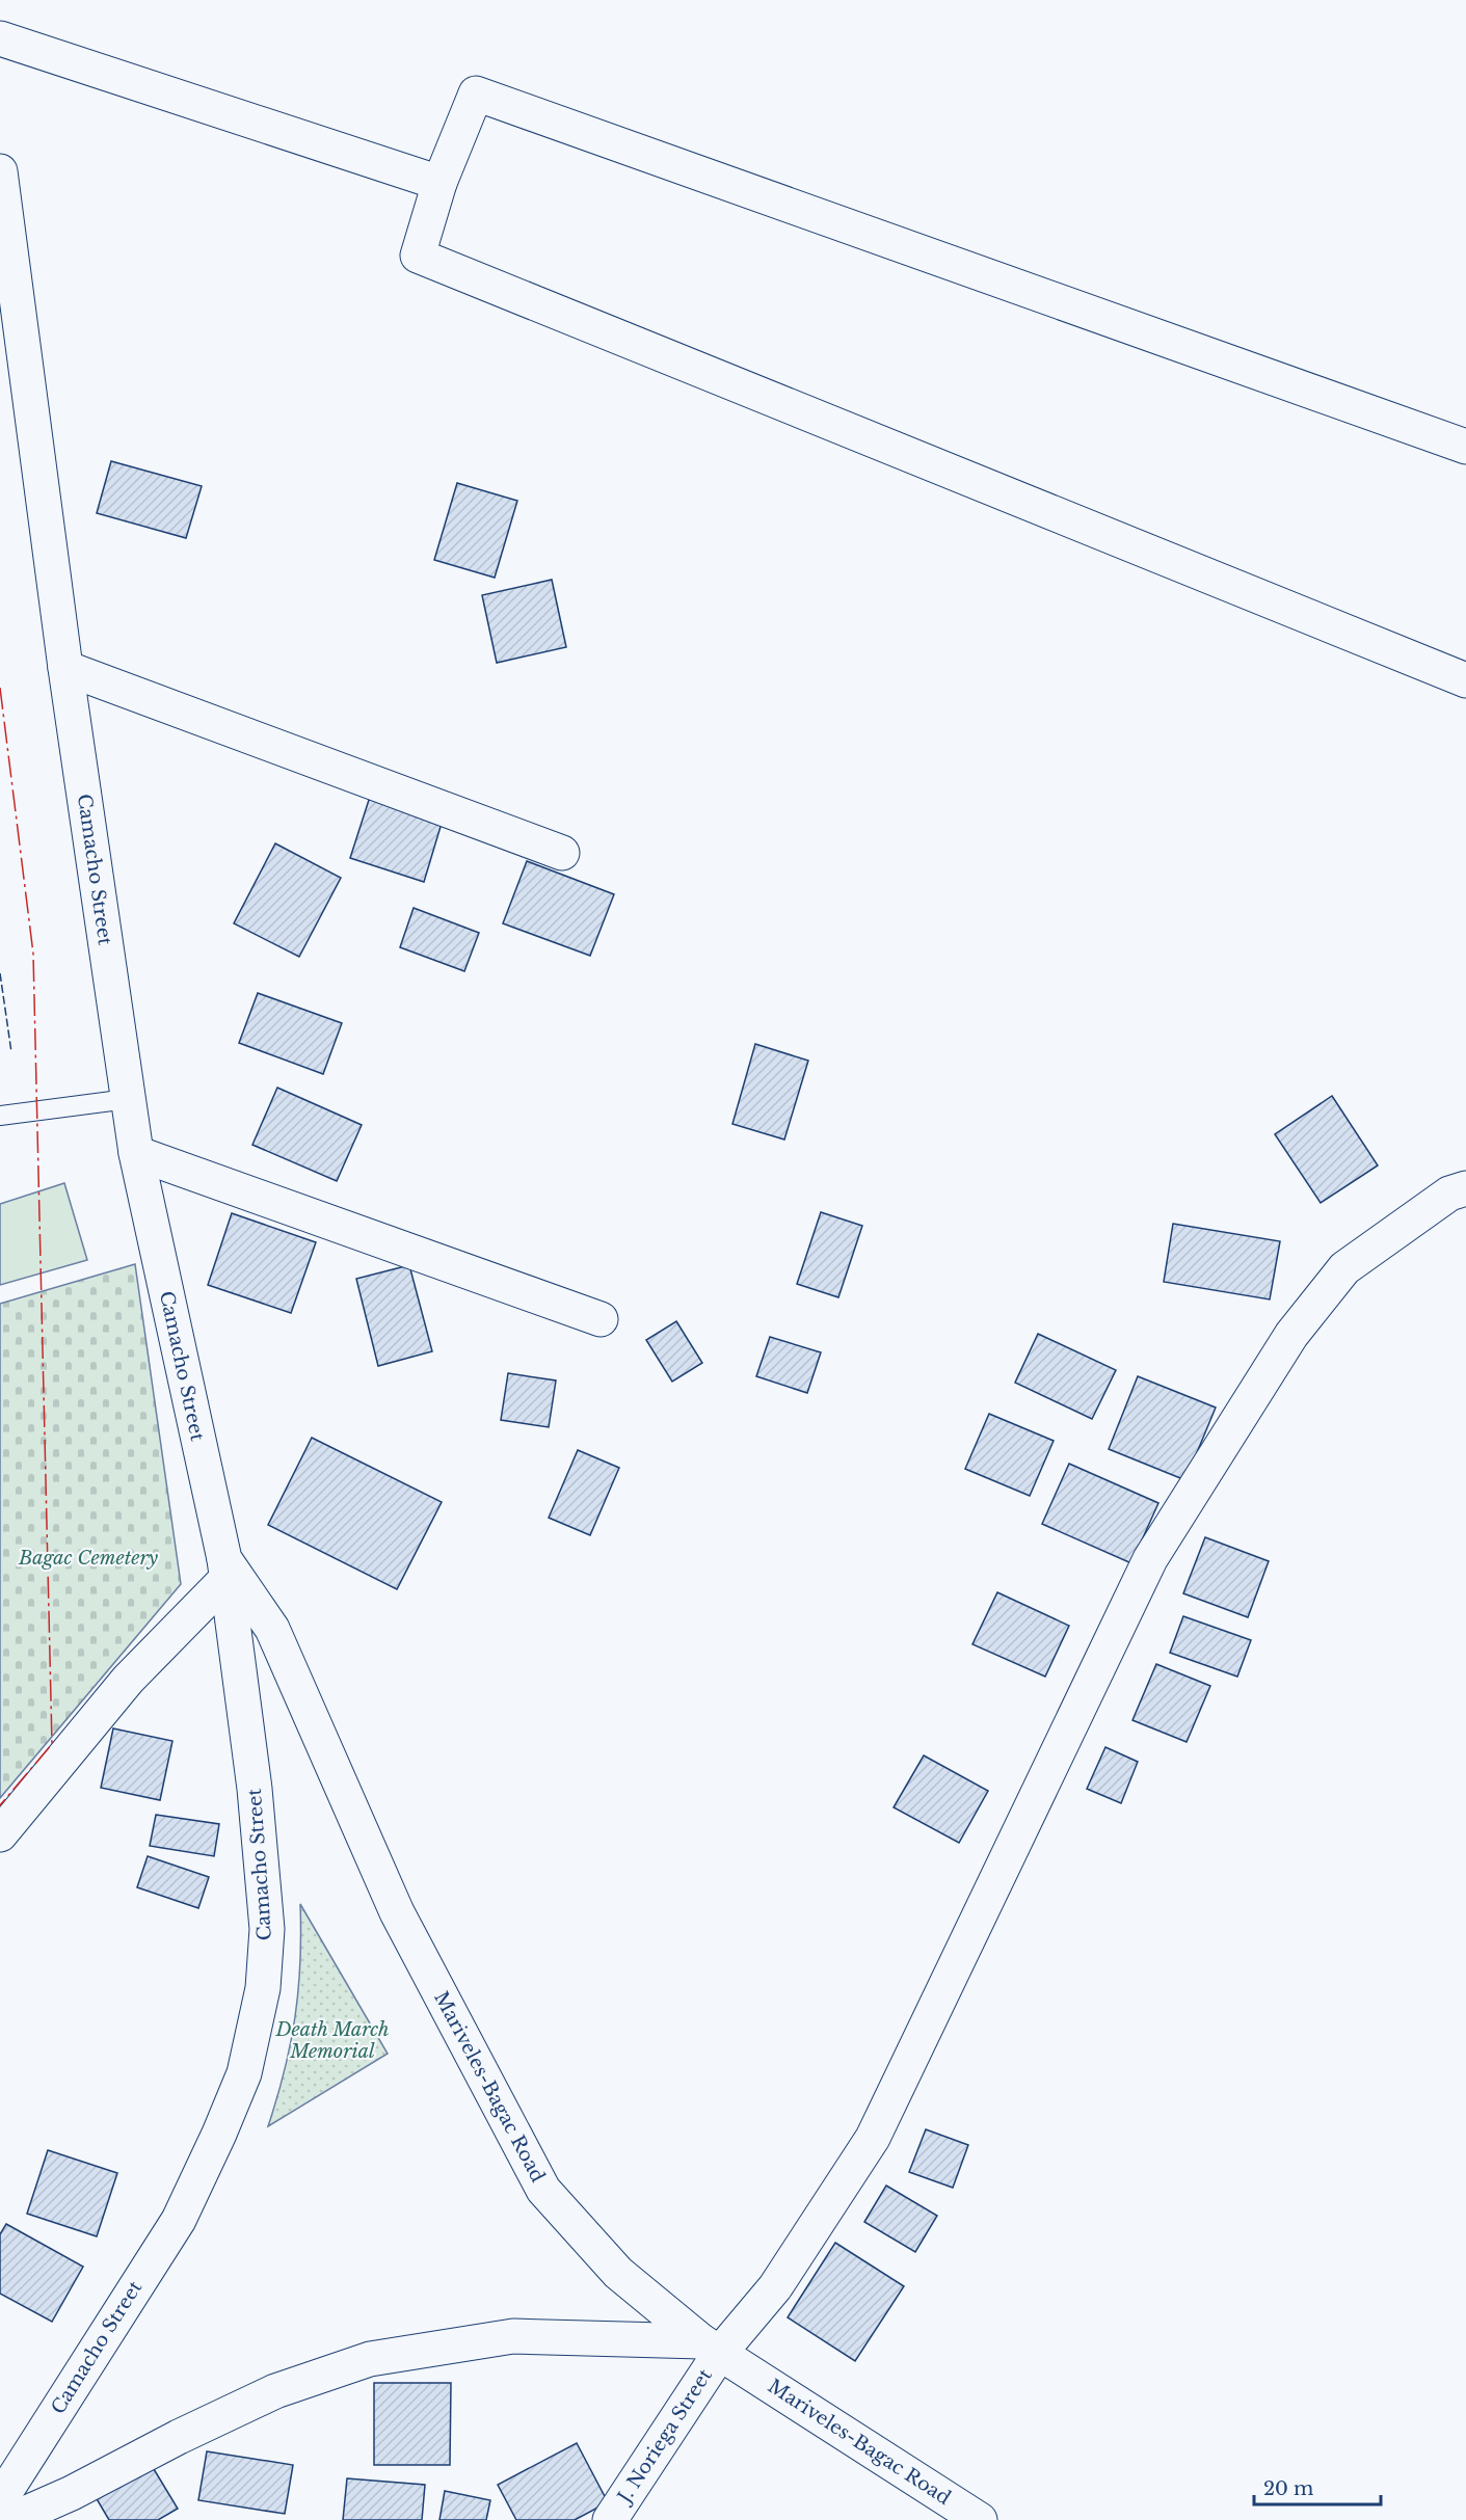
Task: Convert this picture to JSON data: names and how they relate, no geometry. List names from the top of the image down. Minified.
{"streets":{"street":["Camacho Street","Mariveles-Bagac Road","J. Noriega Street"]},"crossings":[["Camacho Street","Mariveles-Bagac Road"],["Mariveles-Bagac Road","J. Noriega Street"]],"parks":["Bagac Cemetery","Death March Memorial"],"scale_bar":"20 m"}
